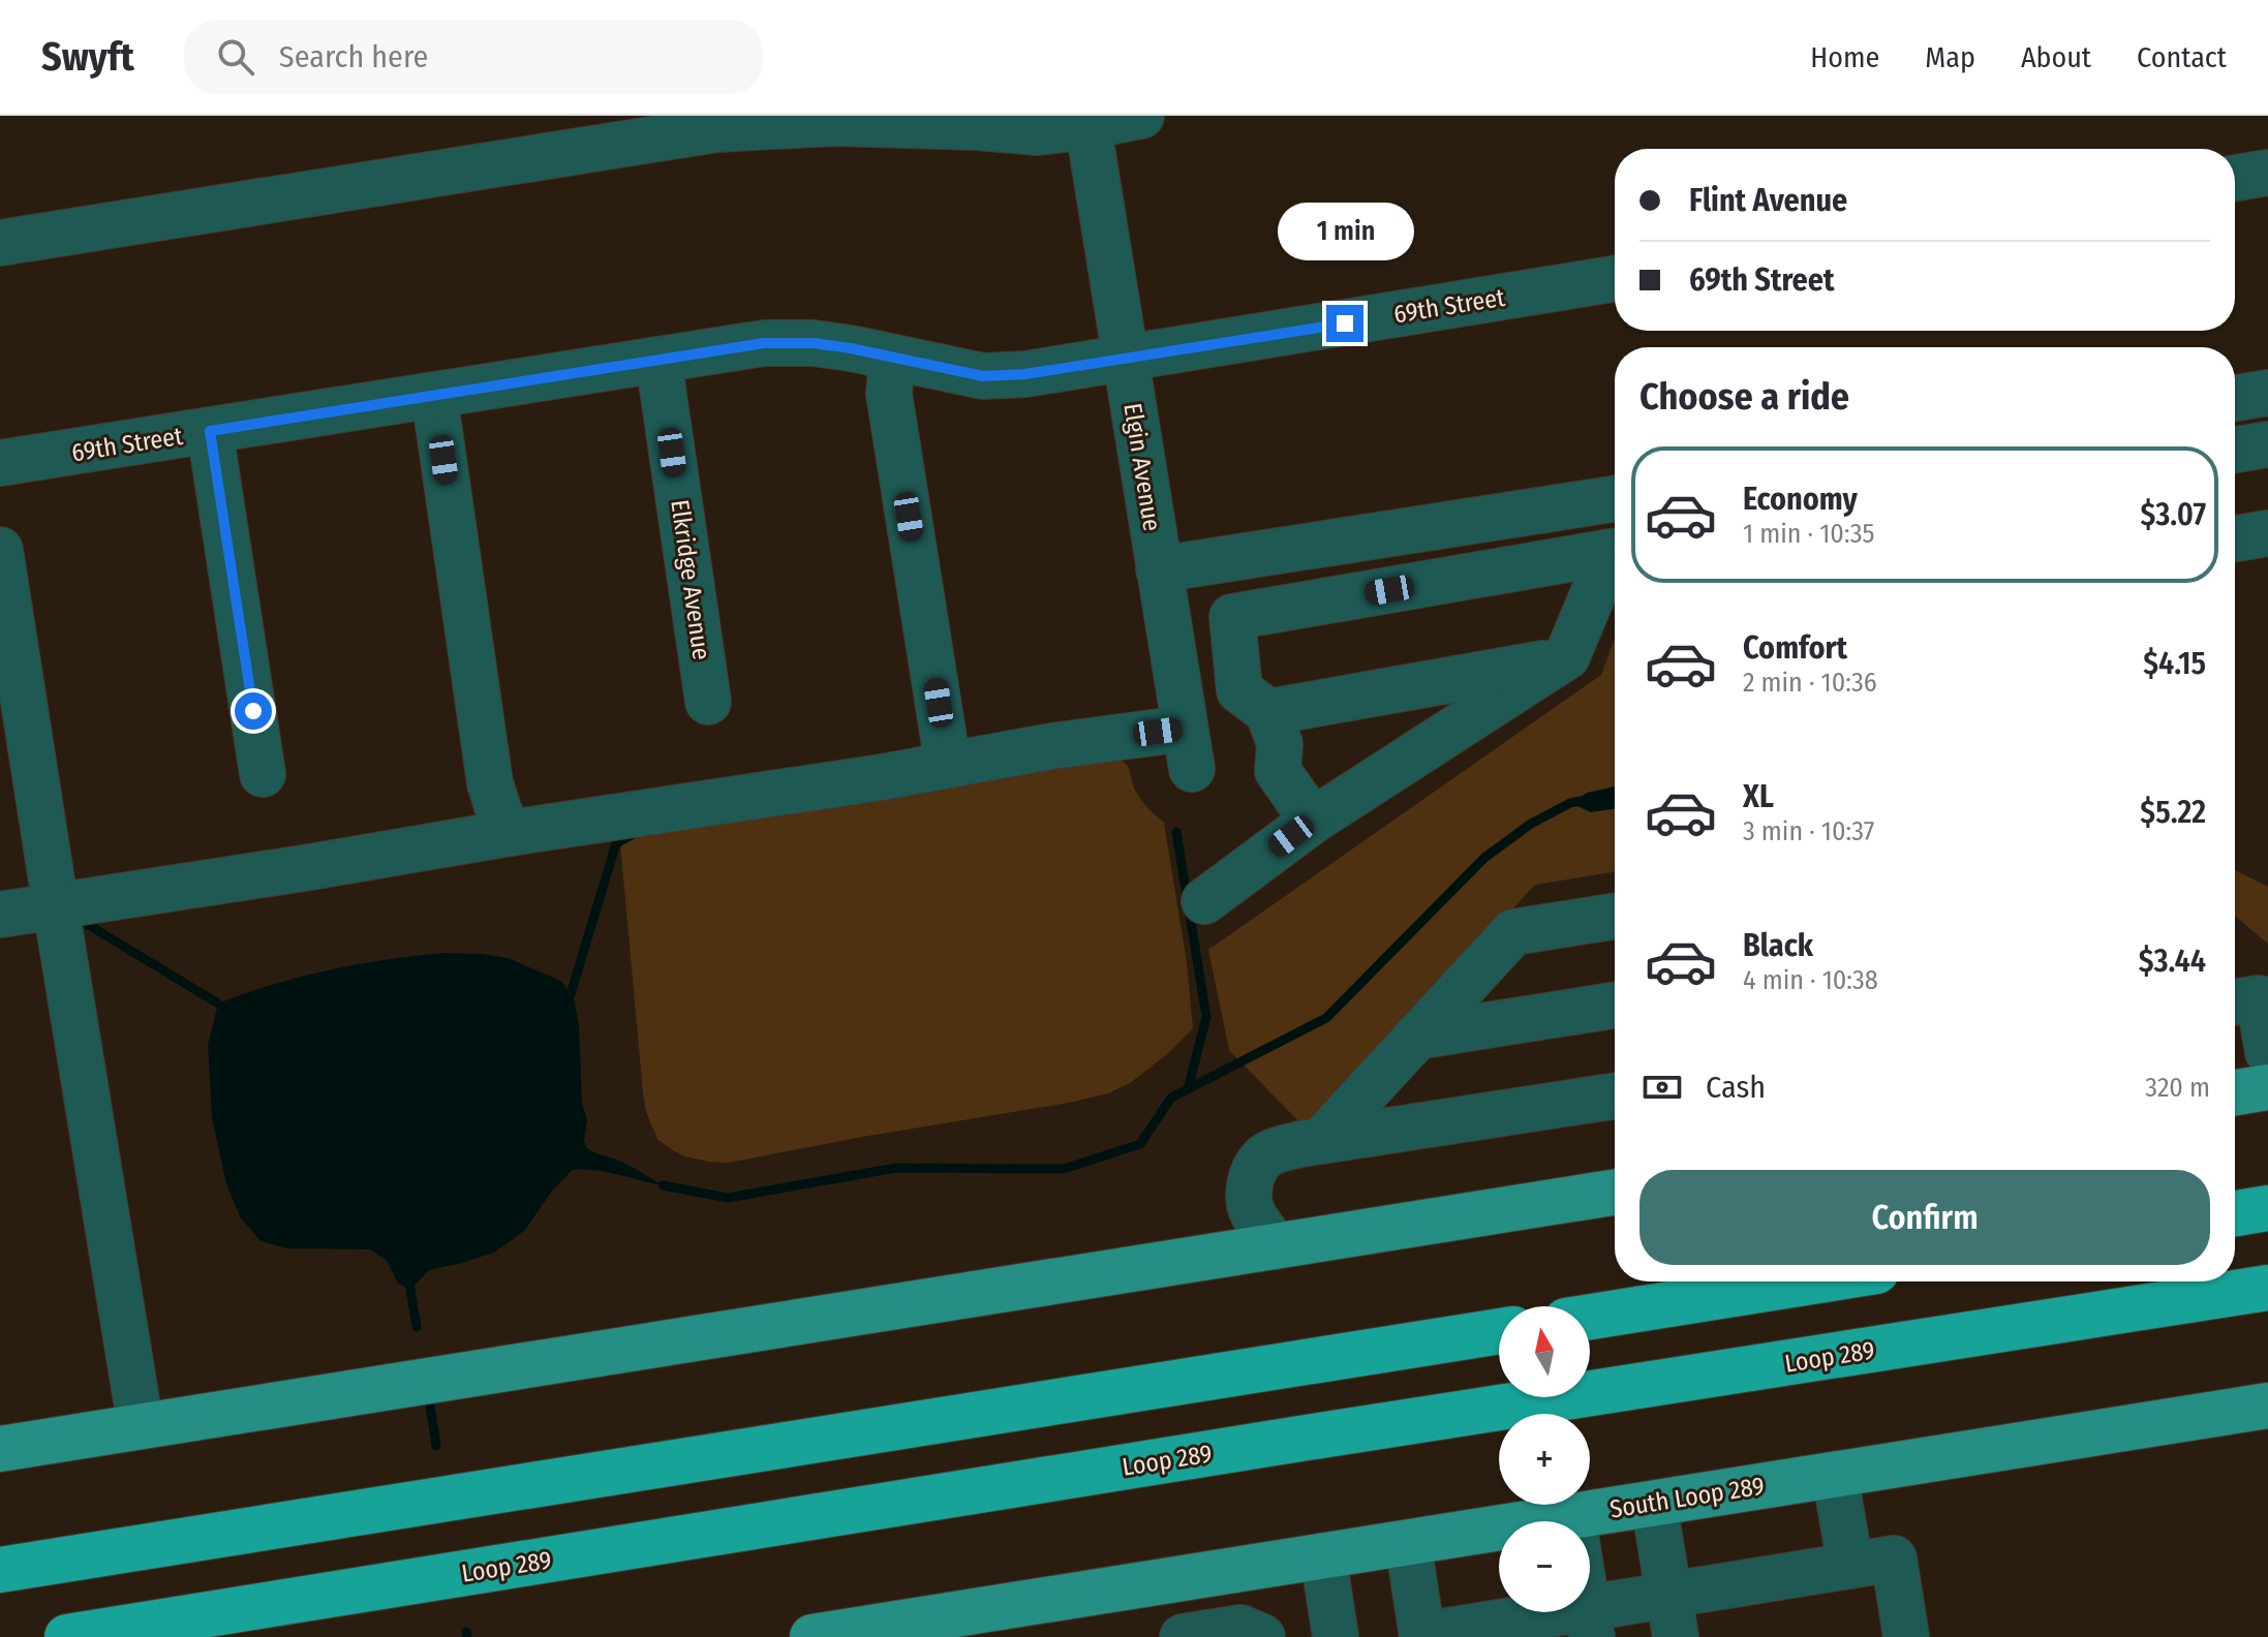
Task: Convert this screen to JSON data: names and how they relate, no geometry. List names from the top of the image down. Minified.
{"streets":{"highway":["Loop 289"],"main road":["South Loop 289"],"street":["69th Street","Elgin Avenue","Elkridge Avenue"]},"crossings":[["69th Street","Elgin Avenue"],["69th Street","Elkridge Avenue"]],"north":"top","page":{"header":"Swyft","search":"Search here","nav":["Home","Map","About","Contact"],"banner":["Flint Avenue","69th Street"],"bubble":"1 min","heading":"Choose a ride","list":[{"name":"Economy","note":"1 min · 10:35","value":"$3.07"},{"name":"Comfort","note":"2 min · 10:36","value":"$4.15"},{"name":"XL","note":"3 min · 10:37","value":"$5.22"},{"name":"Black","note":"4 min · 10:38","value":"$3.44"}],"pay":["Cash","320 m"],"buttons":"Confirm","map_buttons":["+","−"]}}
